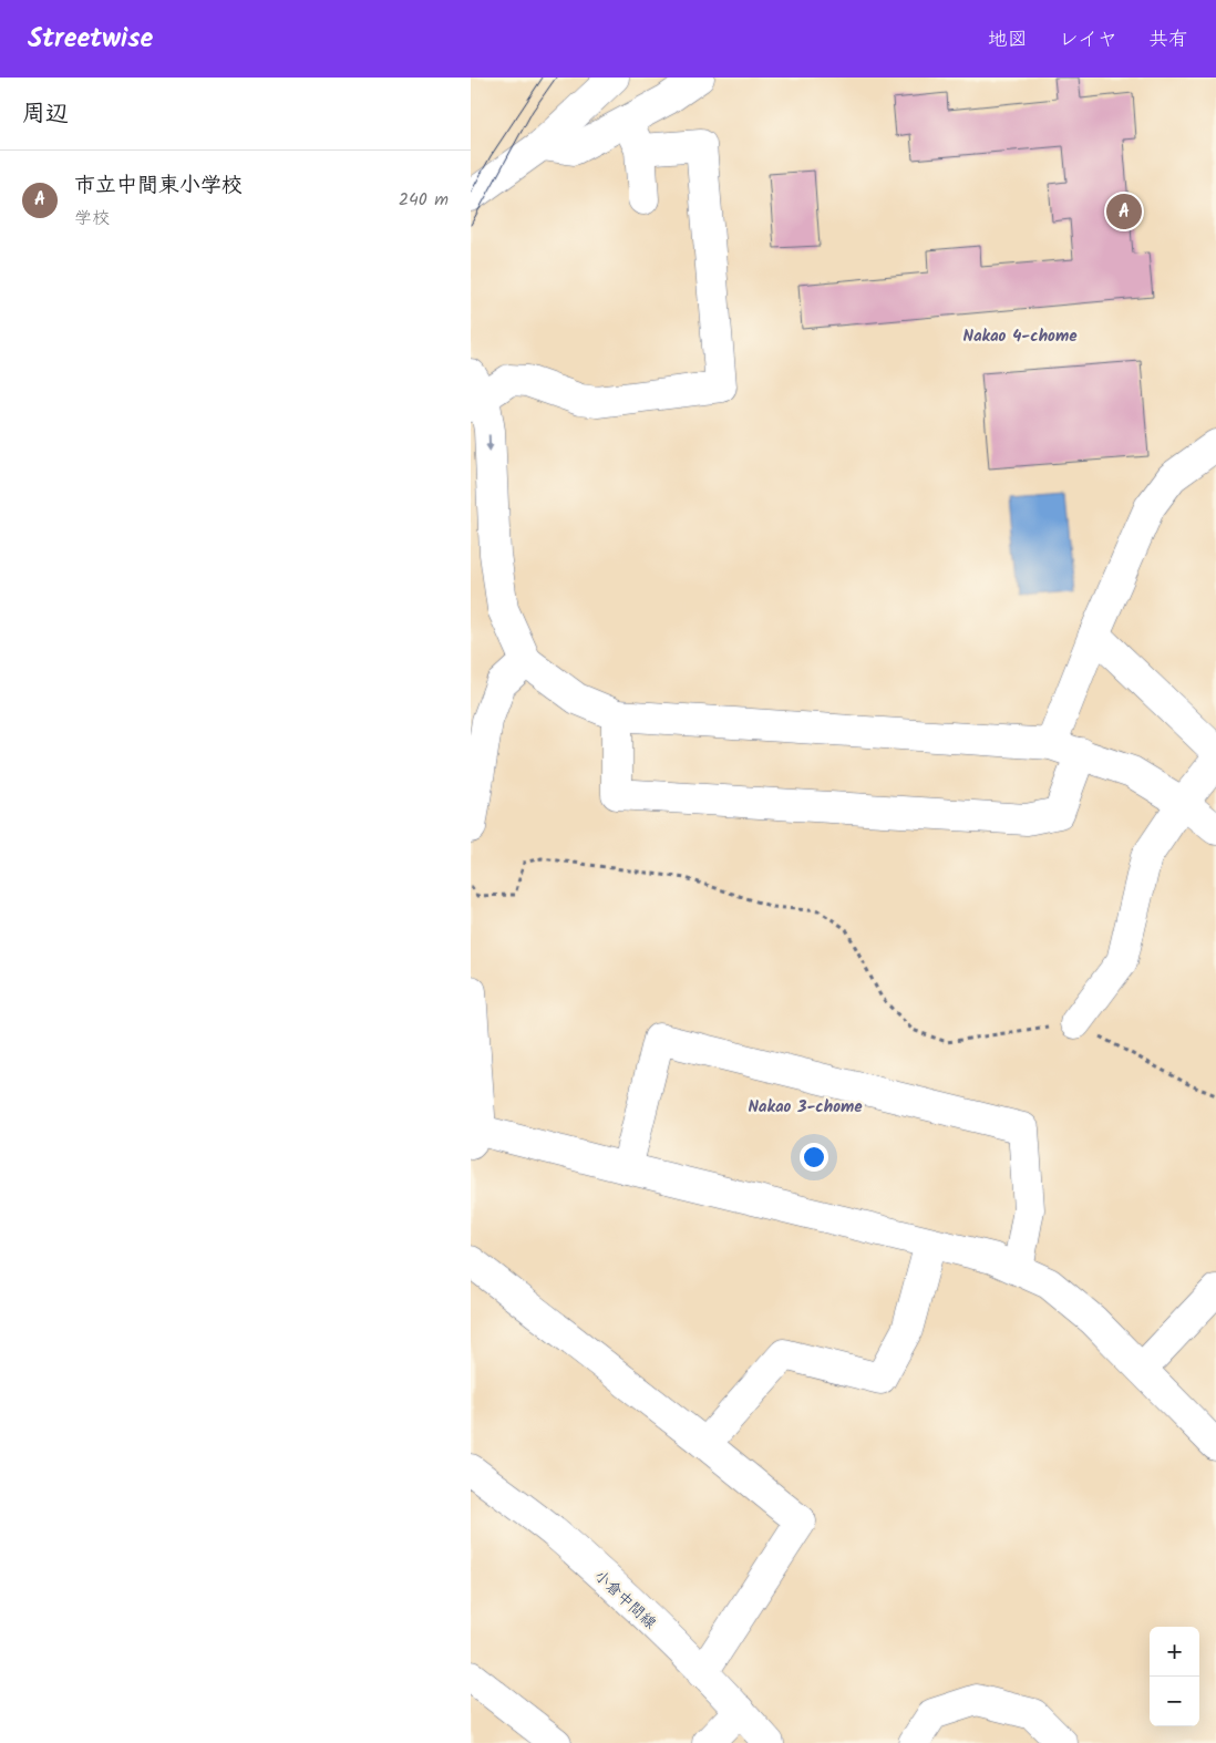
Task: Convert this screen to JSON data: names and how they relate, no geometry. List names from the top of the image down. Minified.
{"streets":{"street":["小倉中間線"]},"districts":["Nakao 4-chome","Nakao 3-chome"],"page":{"header":"Streetwise","nav":["地図","レイヤ","共有"],"heading":"周辺","list":[{"mark":"A","name":"市立中間東小学校","note":"学校","value":"240 m"}],"pins":"A","map_buttons":["+","−"]}}
